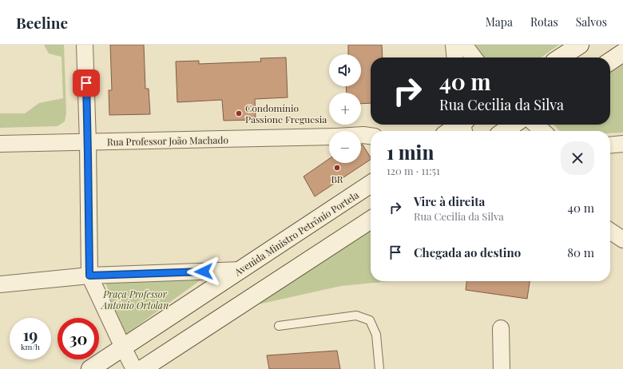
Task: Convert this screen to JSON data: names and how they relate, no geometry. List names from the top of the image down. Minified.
{"streets":{"main road":["Avenida Ministro Petrônio Portela"],"street":["Rua Professor João Machado"]},"parks":["Praça Professor Antônio Ortolan"],"places":["Condomínio Passione Freguesia","BR"],"page":{"header":"Beeline","nav":["Mapa","Rotas","Salvos"],"map_buttons":["+","−"],"turn":["40 m","Rua Cecilia da Silva"],"heading":["1 min","120 m · 11:51"],"list":[{"name":"Vire à direita","note":"Rua Cecilia da Silva","value":"40 m"},{"name":"Chegada ao destino","value":"80 m"}],"speed":"19 km/h","limit":"30"}}
